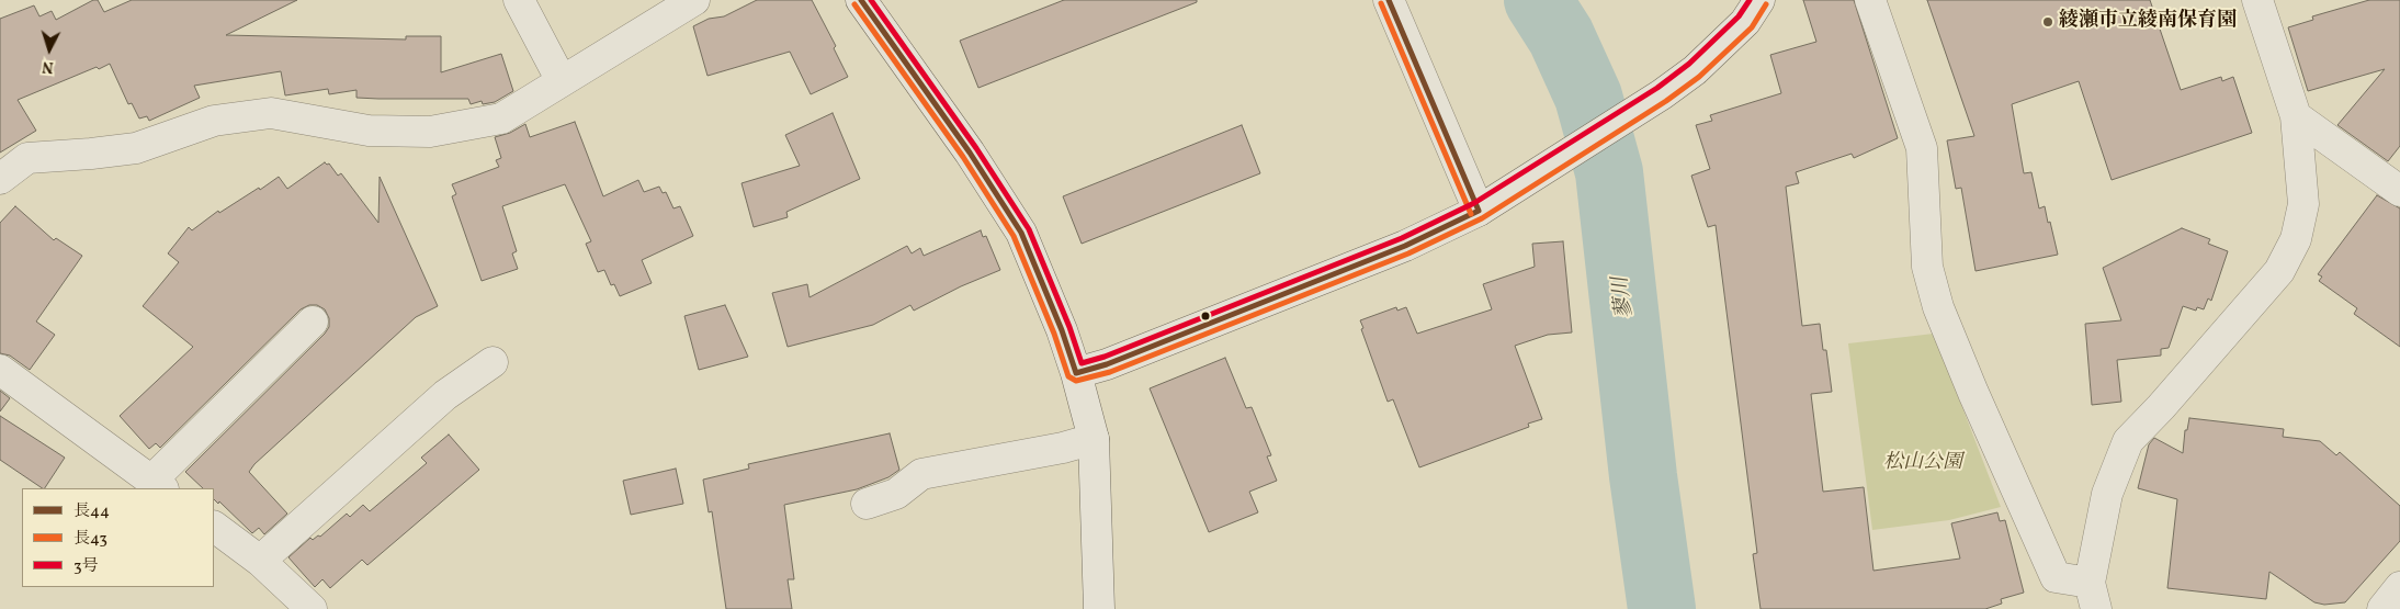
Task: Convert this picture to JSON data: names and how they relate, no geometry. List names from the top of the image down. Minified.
{"water":["蓼川"],"parks":["松山公園"],"places":["綾瀬市立綾南保育園"],"lines":["transit line 長44","transit line 3号","transit line 長43"],"legend":["長44","長43","3号"],"north":"bottom"}
